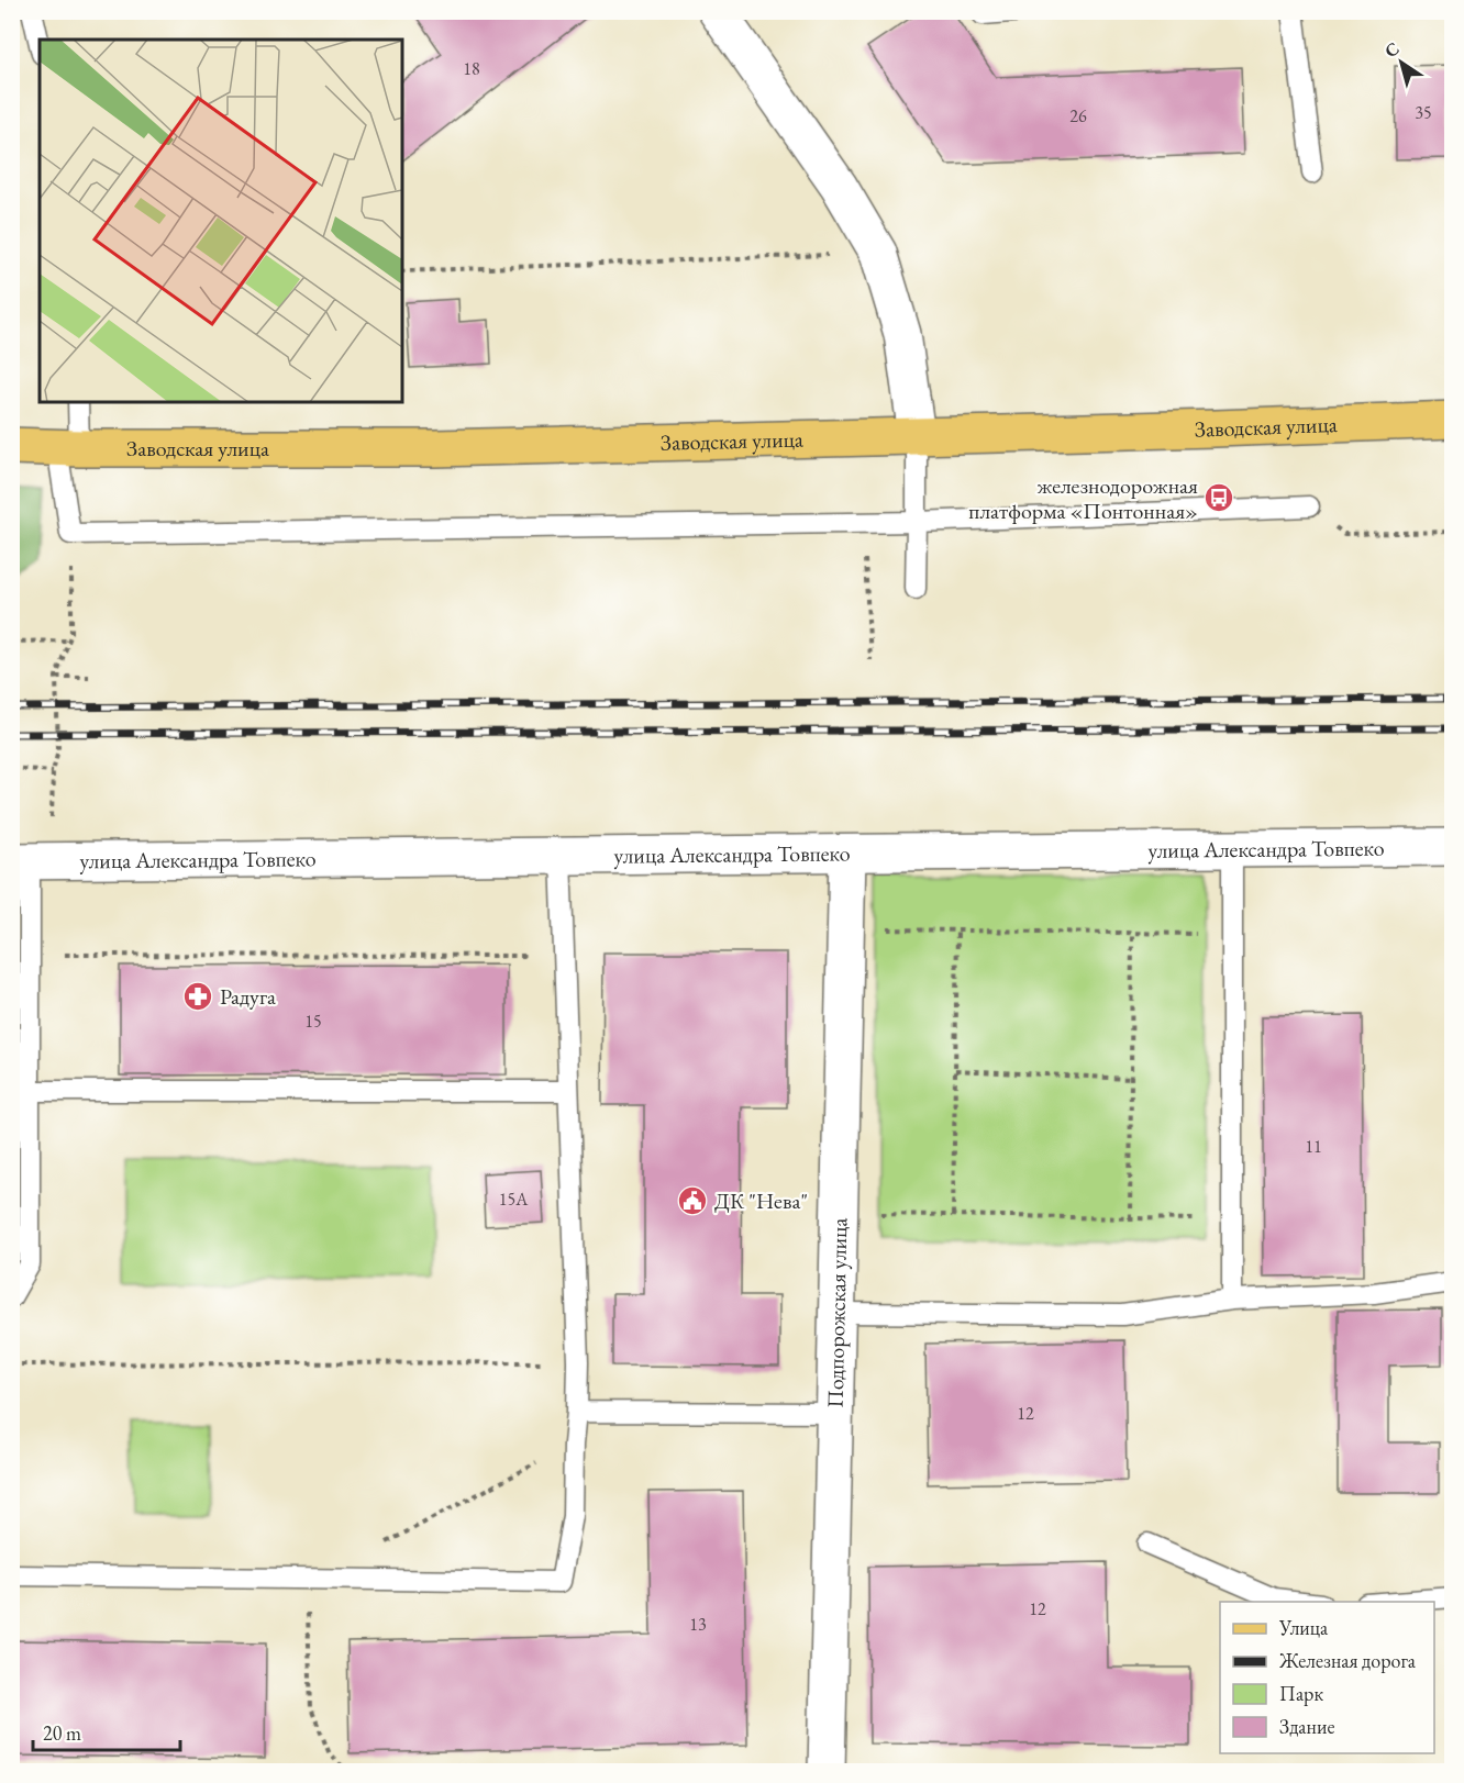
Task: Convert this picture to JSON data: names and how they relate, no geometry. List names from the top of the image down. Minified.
{"streets":{"main road":["Заводская улица"],"street":["улица Александра Товпеко","Подпорожская улица"]},"crossings":[["улица Александра Товпеко","Подпорожская улица"]],"places":{"bus stop":["железнодорожная платформа «Понтонная»"],"pharmacy":["Радуга"],"public building":["ДК \"Нева\""]},"house_numbers":["18","35","26","15","11","15А","12","12","13"],"legend":["Улица","Железная дорога","Парк","Здание"],"scale_bar":"20 m","north":"top left"}
